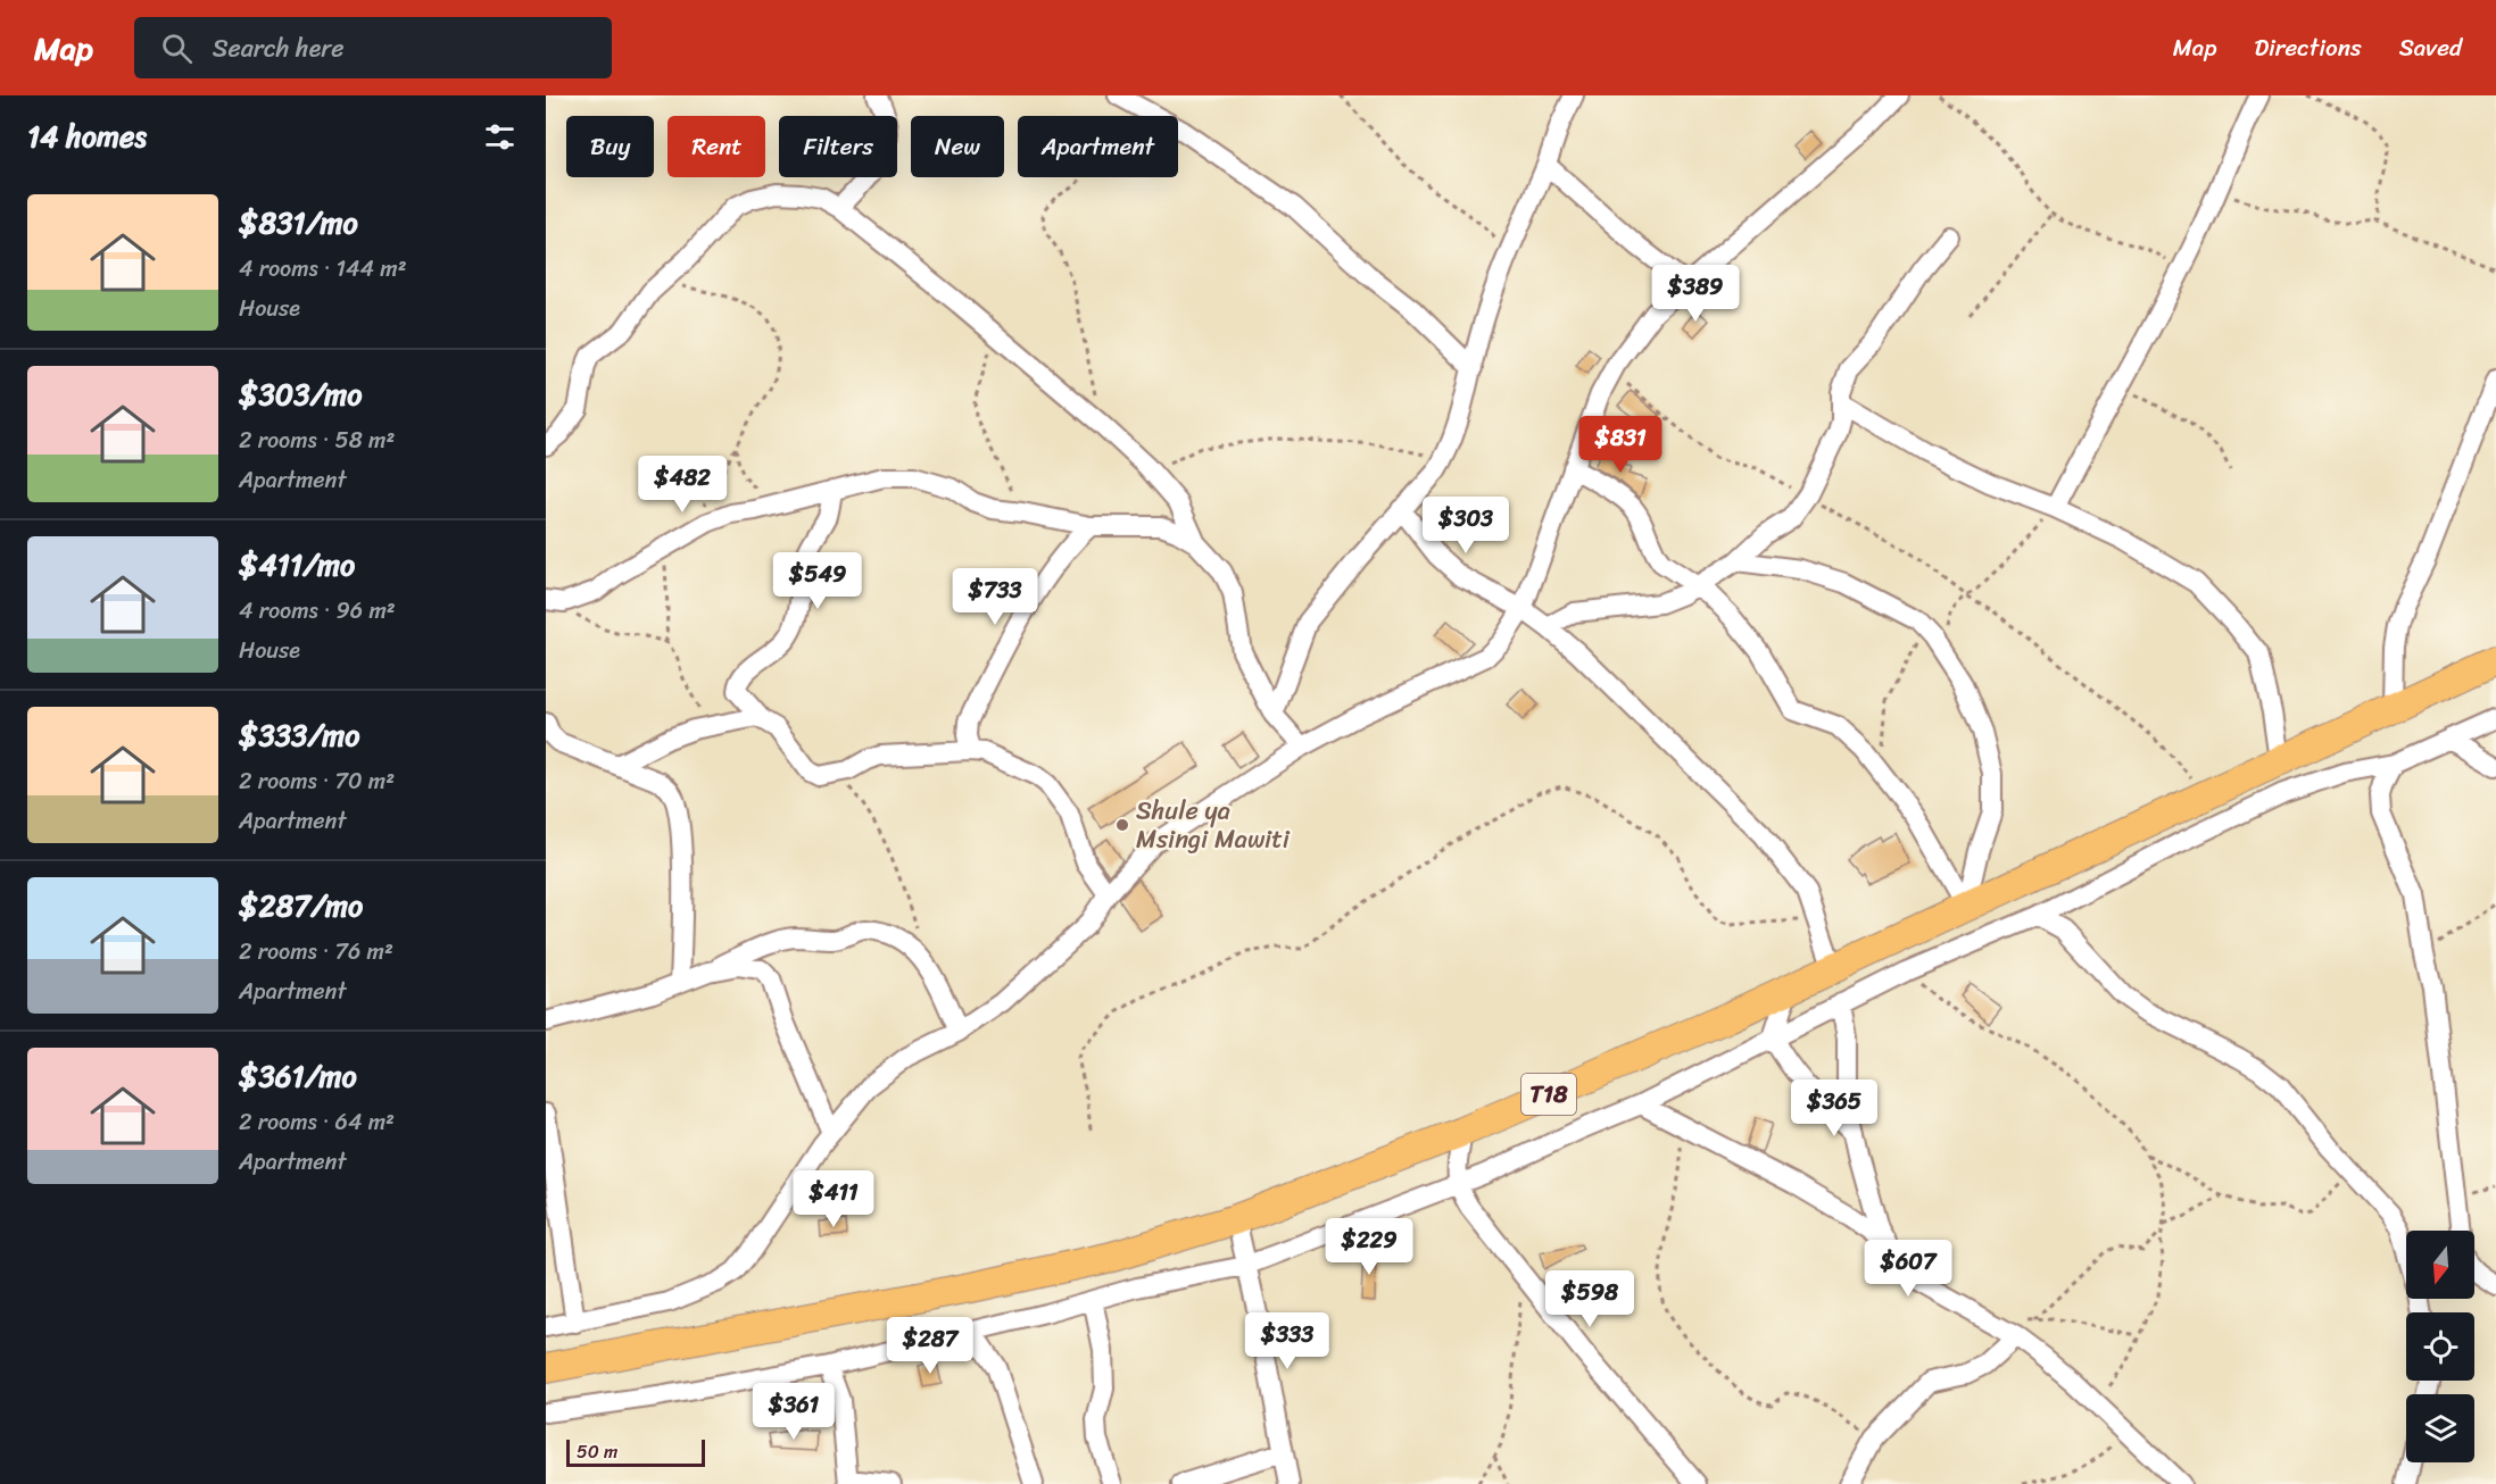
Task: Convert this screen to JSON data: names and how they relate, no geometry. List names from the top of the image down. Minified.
{"streets":{"highway":["T18"]},"places":["Shule ya Msingi Mawiti"],"scale_bar":"50 m","north":"bottom","page":{"header":"Map","search":"Search here","nav":["Map","Directions","Saved"],"heading":"14 homes","chip":["Buy","Rent","Filters","New","Apartment"],"list":[{"name":"$831/mo","note":"4 rooms · 144 m² · House"},{"name":"$303/mo","note":"2 rooms · 58 m² · Apartment"},{"name":"$411/mo","note":"4 rooms · 96 m² · House"},{"name":"$333/mo","note":"2 rooms · 70 m² · Apartment"},{"name":"$287/mo","note":"2 rooms · 76 m² · Apartment"},{"name":"$361/mo","note":"2 rooms · 64 m² · Apartment"}],"price":["$389","$831","$482","$303","$549","$733","$365","$411","$229","$607","$598","$333","$287","$361"],"scale":"50 m"}}
